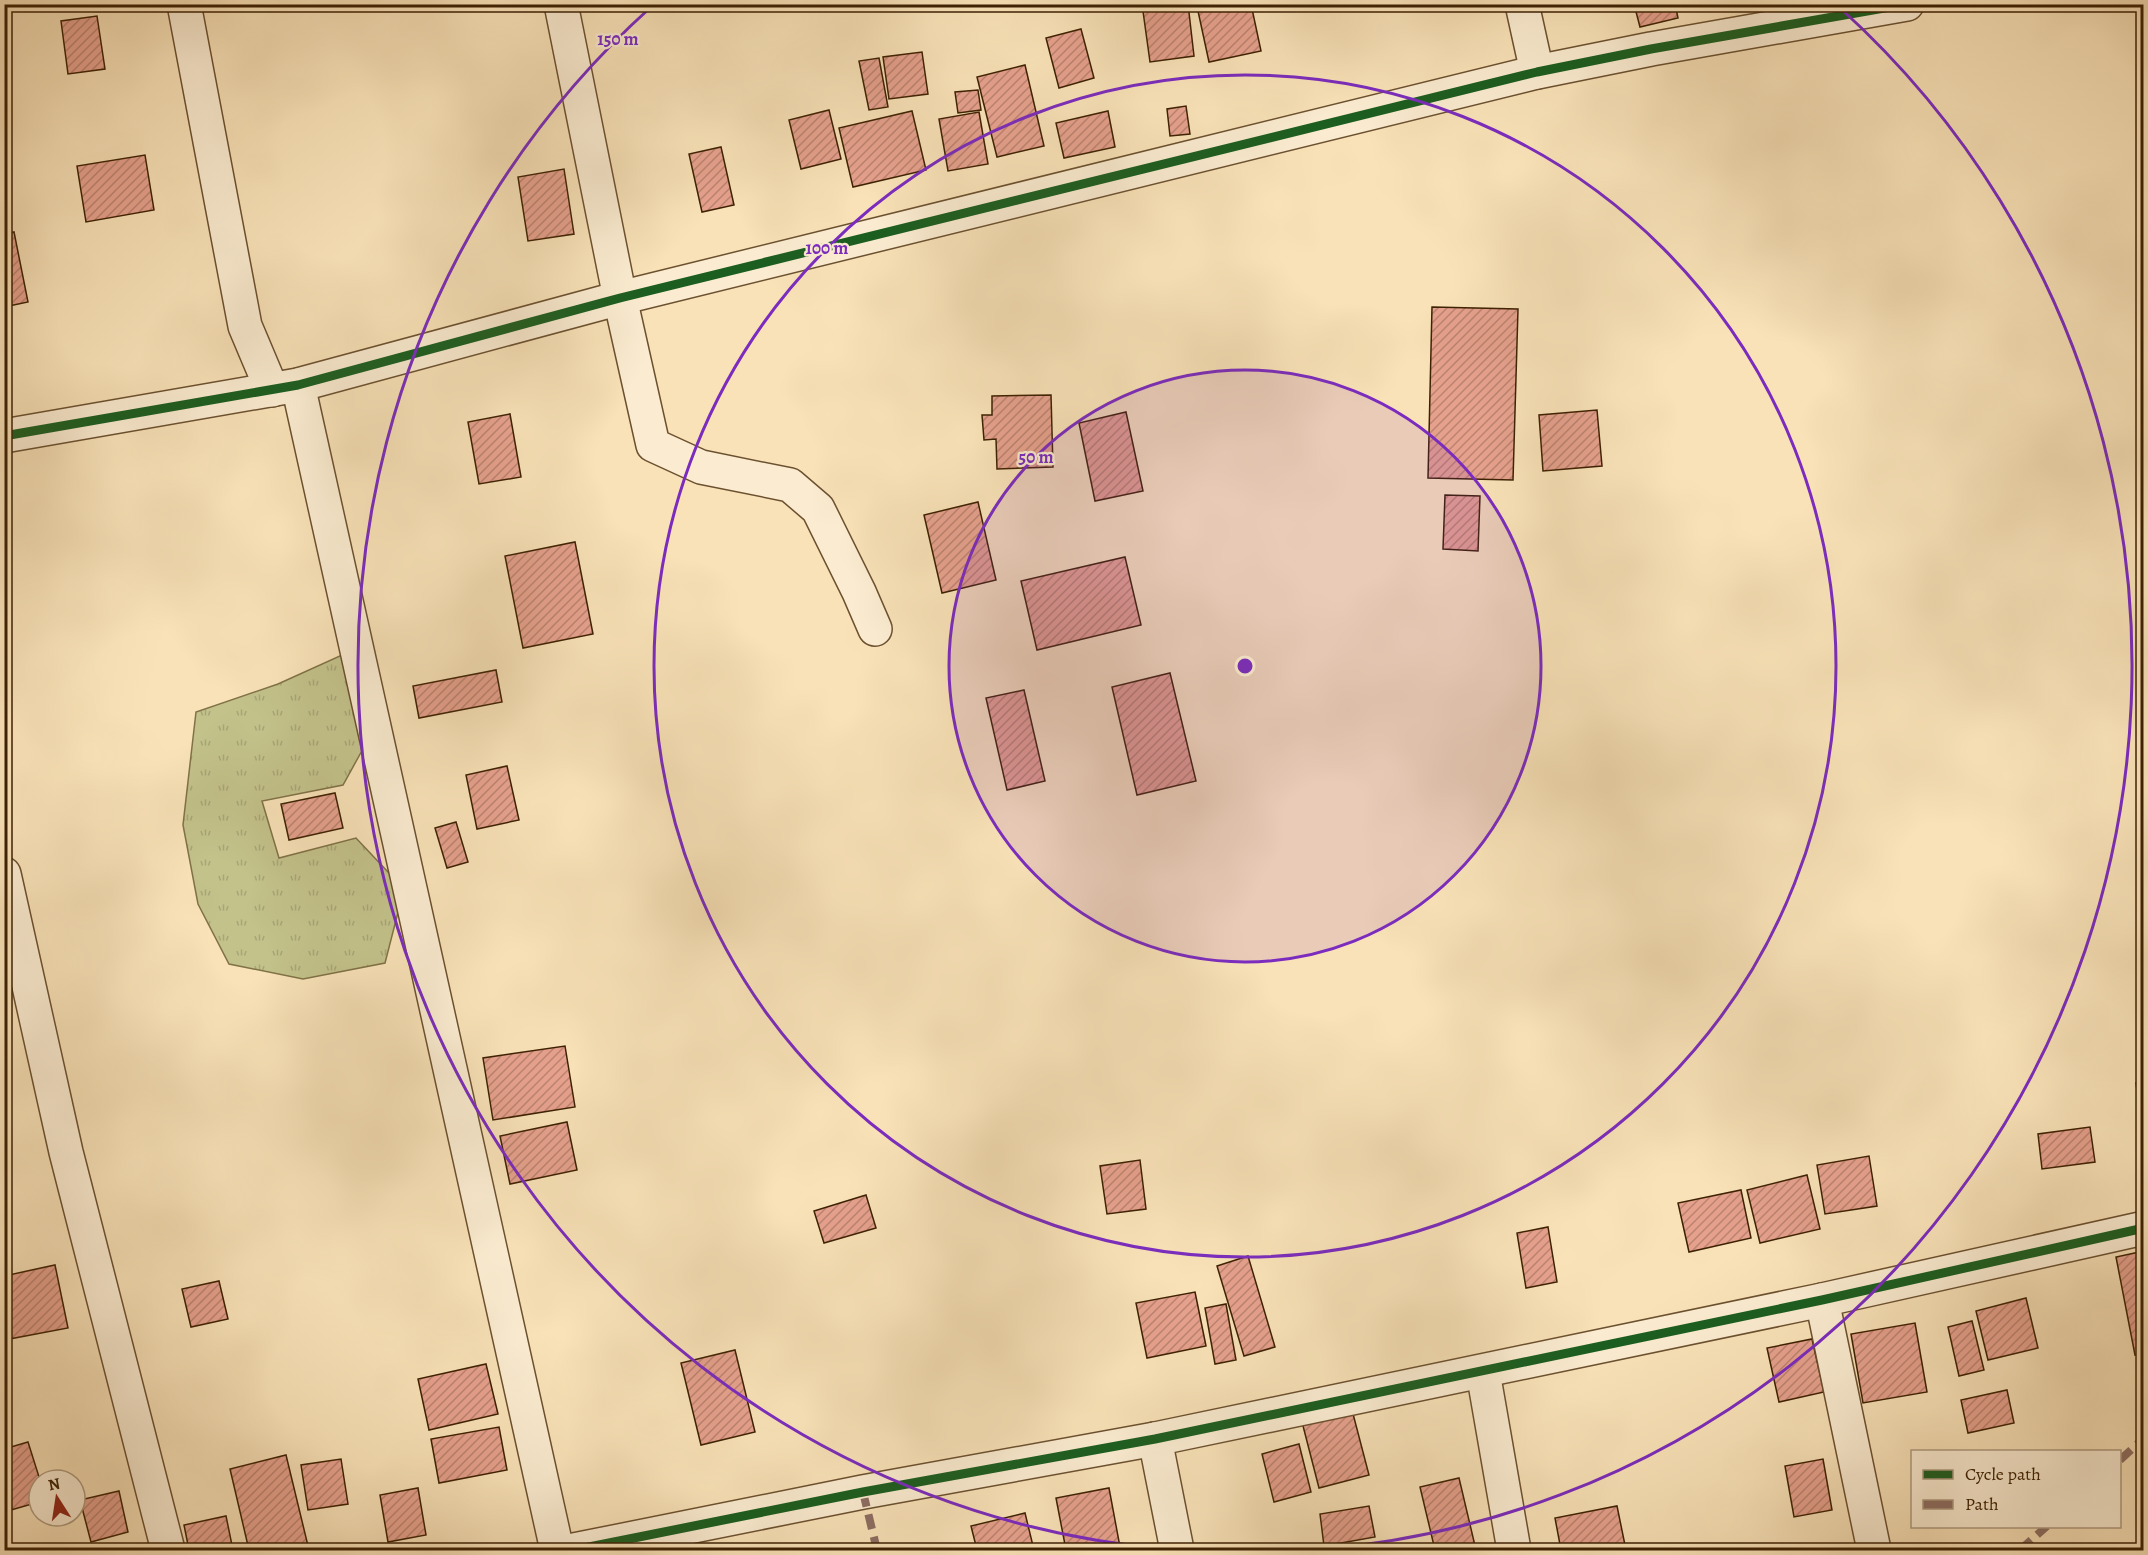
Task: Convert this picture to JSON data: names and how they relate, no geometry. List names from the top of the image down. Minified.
{"legend":["Cycle path","Path"],"north":"top","rings":["150 m","100 m","50 m"]}
